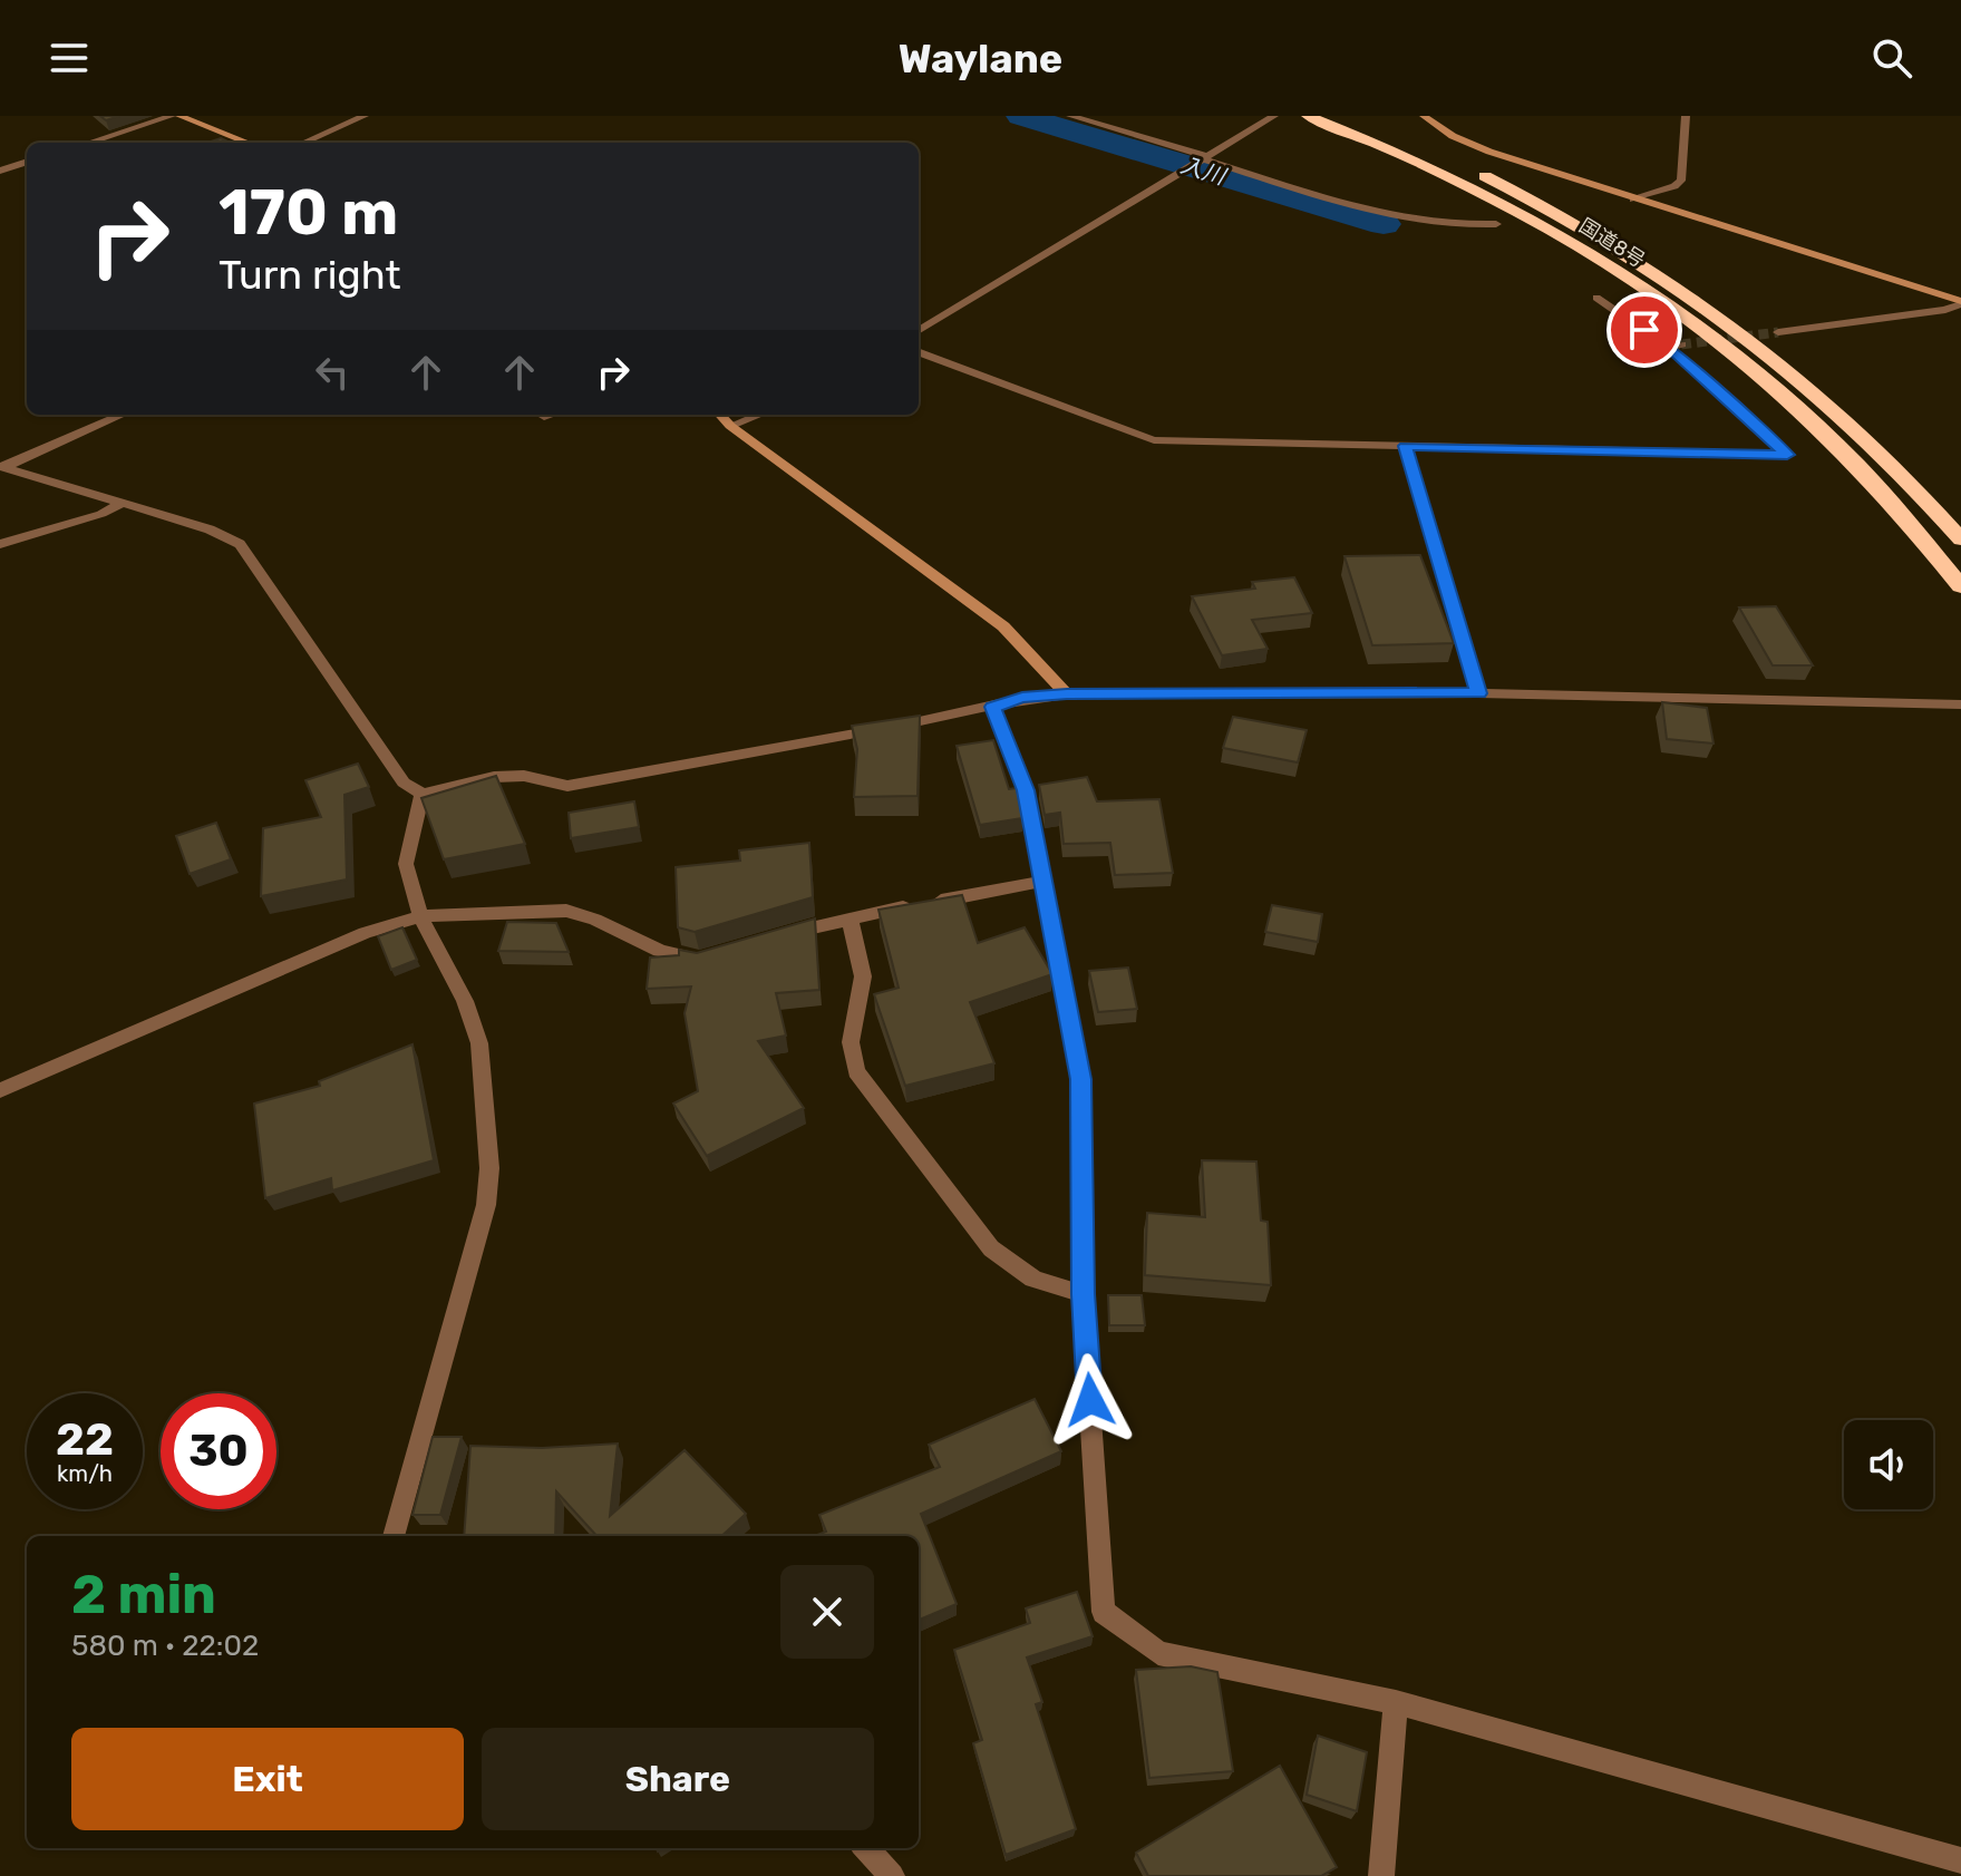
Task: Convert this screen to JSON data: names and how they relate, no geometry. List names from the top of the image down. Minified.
{"streets":{"highway":["国道8号"]},"water":["入川"],"page":{"header":"Waylane","turn":["170 m","Turn right"],"speed":"22 km/h","limit":"30","heading":["2 min","580 m · 22:02"],"buttons":["Exit","Share"]}}
